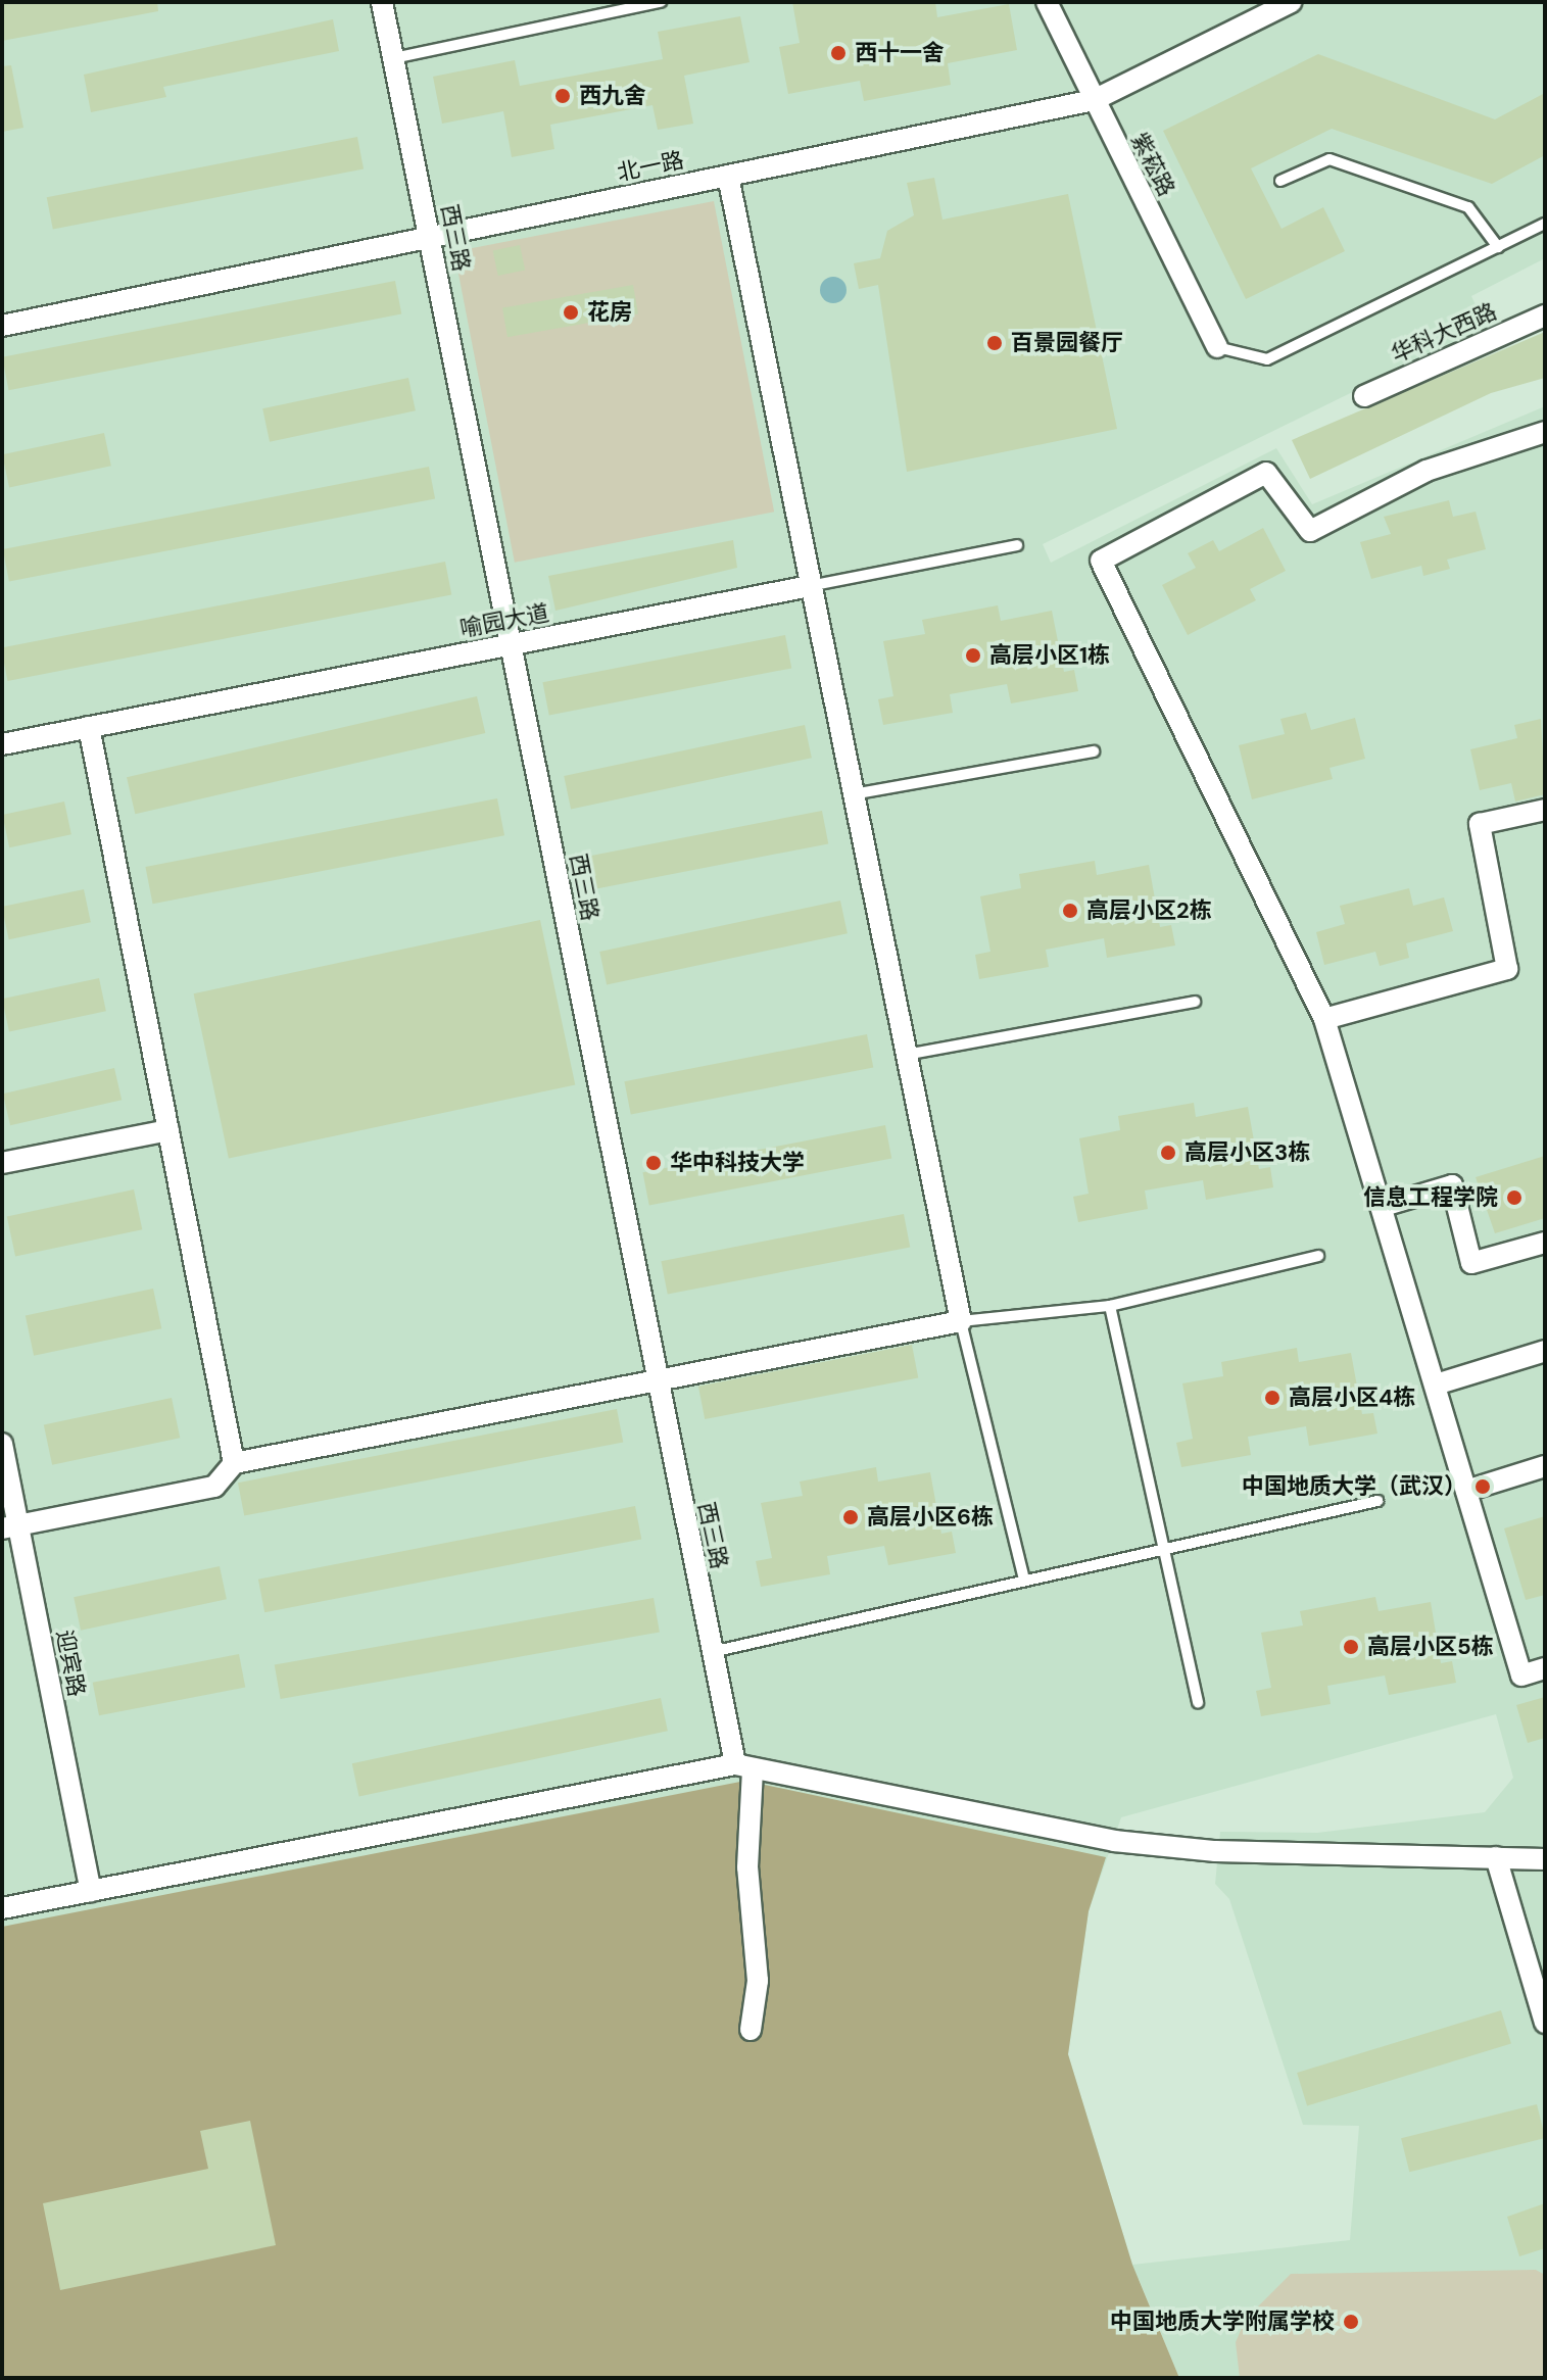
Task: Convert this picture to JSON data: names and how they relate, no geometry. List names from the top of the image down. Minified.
{"streets":{"street":["紫菘路","北一路","西三路","华科大西路","喻园大道","迎宾路"]},"crossings":[["紫菘路","北一路"],["北一路","西三路"],["西三路","喻园大道"]],"places":["西十一舍","西九舍","花房","百景园餐厅","高层小区1栋","高层小区2栋","高层小区3栋","华中科技大学","信息工程学院","高层小区4栋","中国地质大学（武汉）","高层小区6栋","高层小区5栋","中国地质大学附属学校"]}
